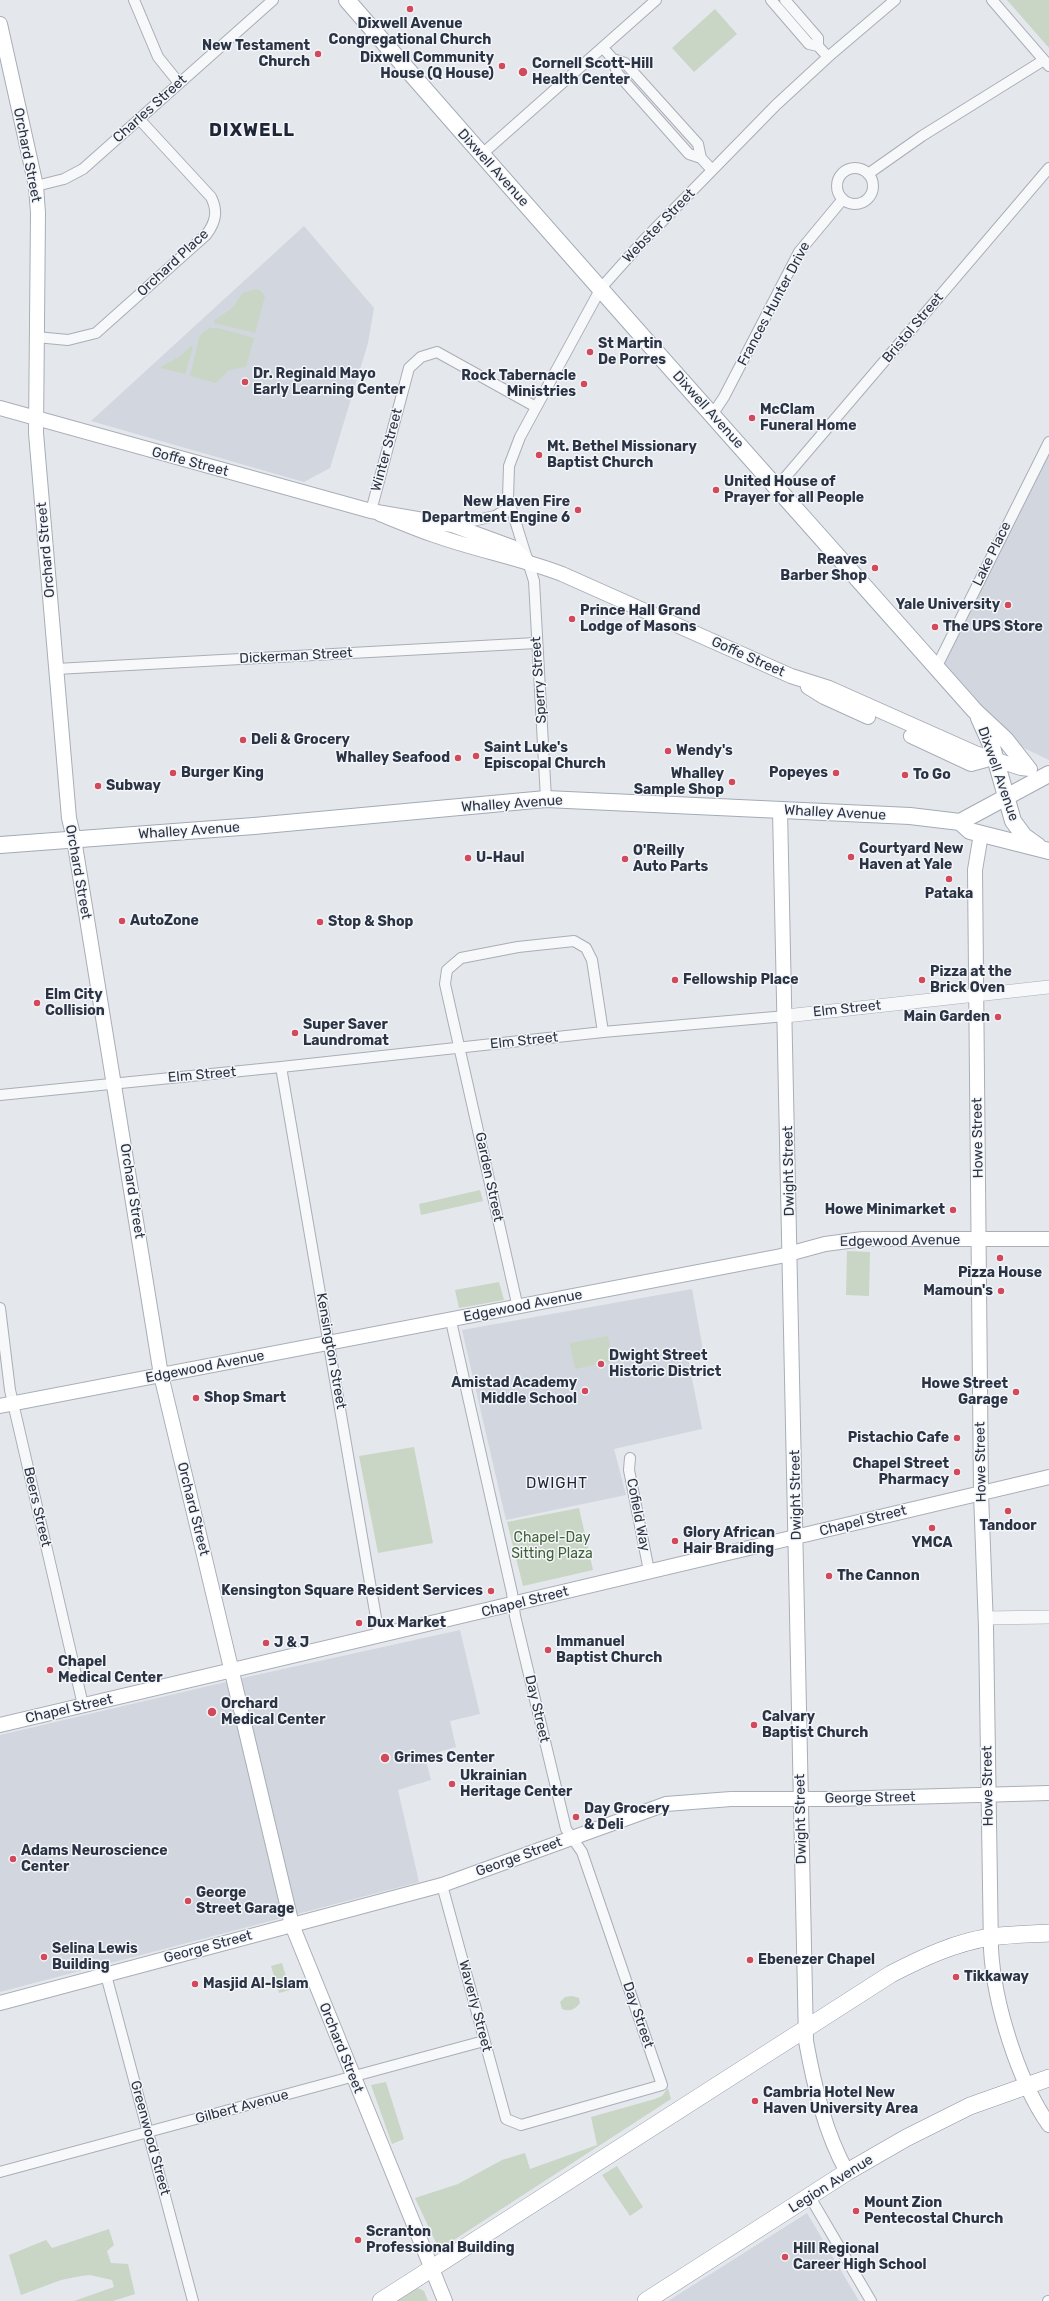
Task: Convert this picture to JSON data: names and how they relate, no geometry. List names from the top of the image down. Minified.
{"streets":{"highway":["Legion Avenue"],"main road":["Orchard Street","Dixwell Avenue","Goffe Street","Whalley Avenue","Howe Street","Dwight Street","Edgewood Avenue","Chapel Street","George Street"],"street":["Charles Street","Webster Street","Orchard Place","Frances Hunter Drive","Bristol Street","Winter Street","Lake Place","Dickerman Street","Sperry Street","Elm Street","Garden Street","Kensington Street","Beers Street","Cofield Way","Day Street","Waverly Street","Gilbert Avenue","Greenwood Street"]},"crossings":[["Charles Street","Orchard Street"],["Charles Street","Orchard Place"],["Orchard Street","Orchard Place"],["Orchard Street","Goffe Street"],["Orchard Street","Dickerman Street"],["Orchard Street","Whalley Avenue"],["Orchard Street","Elm Street"],["Orchard Street","Edgewood Avenue"],["Orchard Street","Chapel Street"],["Orchard Street","George Street"],["Orchard Street","Gilbert Avenue"],["Dixwell Avenue","Webster Street"],["Dixwell Avenue","Frances Hunter Drive"],["Dixwell Avenue","Bristol Street"],["Dixwell Avenue","Goffe Street"],["Dixwell Avenue","Lake Place"],["Dixwell Avenue","Whalley Avenue"],["Webster Street","Winter Street"],["Webster Street","Goffe Street"],["Webster Street","Sperry Street"],["Winter Street","Goffe Street"],["Goffe Street","Sperry Street"],["Dickerman Street","Sperry Street"],["Sperry Street","Whalley Avenue"],["Whalley Avenue","Howe Street"],["Whalley Avenue","Dwight Street"],["Elm Street","Howe Street"],["Elm Street","Dwight Street"],["Elm Street","Garden Street"],["Elm Street","Kensington Street"],["Howe Street","Edgewood Avenue"],["Howe Street","Chapel Street"],["Howe Street","George Street"],["Howe Street","Legion Avenue"],["Dwight Street","Edgewood Avenue"],["Dwight Street","Chapel Street"],["Dwight Street","George Street"],["Dwight Street","Legion Avenue"],["Garden Street","Edgewood Avenue"],["Edgewood Avenue","Kensington Street"],["Edgewood Avenue","Beers Street"],["Edgewood Avenue","Day Street"],["Kensington Street","Chapel Street"],["Beers Street","Chapel Street"],["Cofield Way","Chapel Street"],["Chapel Street","Day Street"],["Day Street","George Street"],["Day Street","Waverly Street"],["George Street","Waverly Street"],["George Street","Greenwood Street"],["Waverly Street","Gilbert Avenue"],["Gilbert Avenue","Greenwood Street"]],"districts":["DIXWELL","DWIGHT"],"parks":["Chapel-Day Sitting Plaza"],"places":["Dixwell Avenue Congregational Church","New Testament Church","Dixwell Community House (Q House)","Cornell Scott-Hill Health Center","St Martin De Porres","Dr. Reginald Mayo Early Learning Center","Rock Tabernacle Ministries","McClam Funeral Home","Mt. Bethel Missionary Baptist Church","United House of Prayer for all People","New Haven Fire Department Engine 6","Reaves Barber Shop","Yale University","Prince Hall Grand Lodge of Masons","The UPS Store","Deli & Grocery","Wendy's","Saint Luke's Episcopal Church","Whalley Seafood","Burger King","Popeyes","To Go","Whalley Sample Shop","Subway","Courtyard New Haven at Yale","U-Haul","O'Reilly Auto Parts","Pataka","AutoZone","Stop & Shop","Fellowship Place","Pizza at the Brick Oven","Elm City Collision","Main Garden","Super Saver Laundromat","Howe Minimarket","Pizza House","Mamoun's","Dwight Street Historic District","Amistad Academy Middle School","Howe Street Garage","Shop Smart","Pistachio Cafe","Chapel Street Pharmacy","Tandoor","YMCA","Glory African Hair Braiding","The Cannon","Kensington Square Resident Services","Dux Market","J & J","Immanuel Baptist Church","Chapel Medical Center","Orchard Medical Center","Calvary Baptist Church","Grimes Center","Ukrainian Heritage Center","Day Grocery & Deli","Adams Neuroscience Center","George Street Garage","Selina Lewis Building","Ebenezer Chapel","Tikkaway","Masjid Al-Islam","Cambria Hotel New Haven University Area","Mount Zion Pentecostal Church","Scranton Professional Building","Hill Regional Career High School"]}
